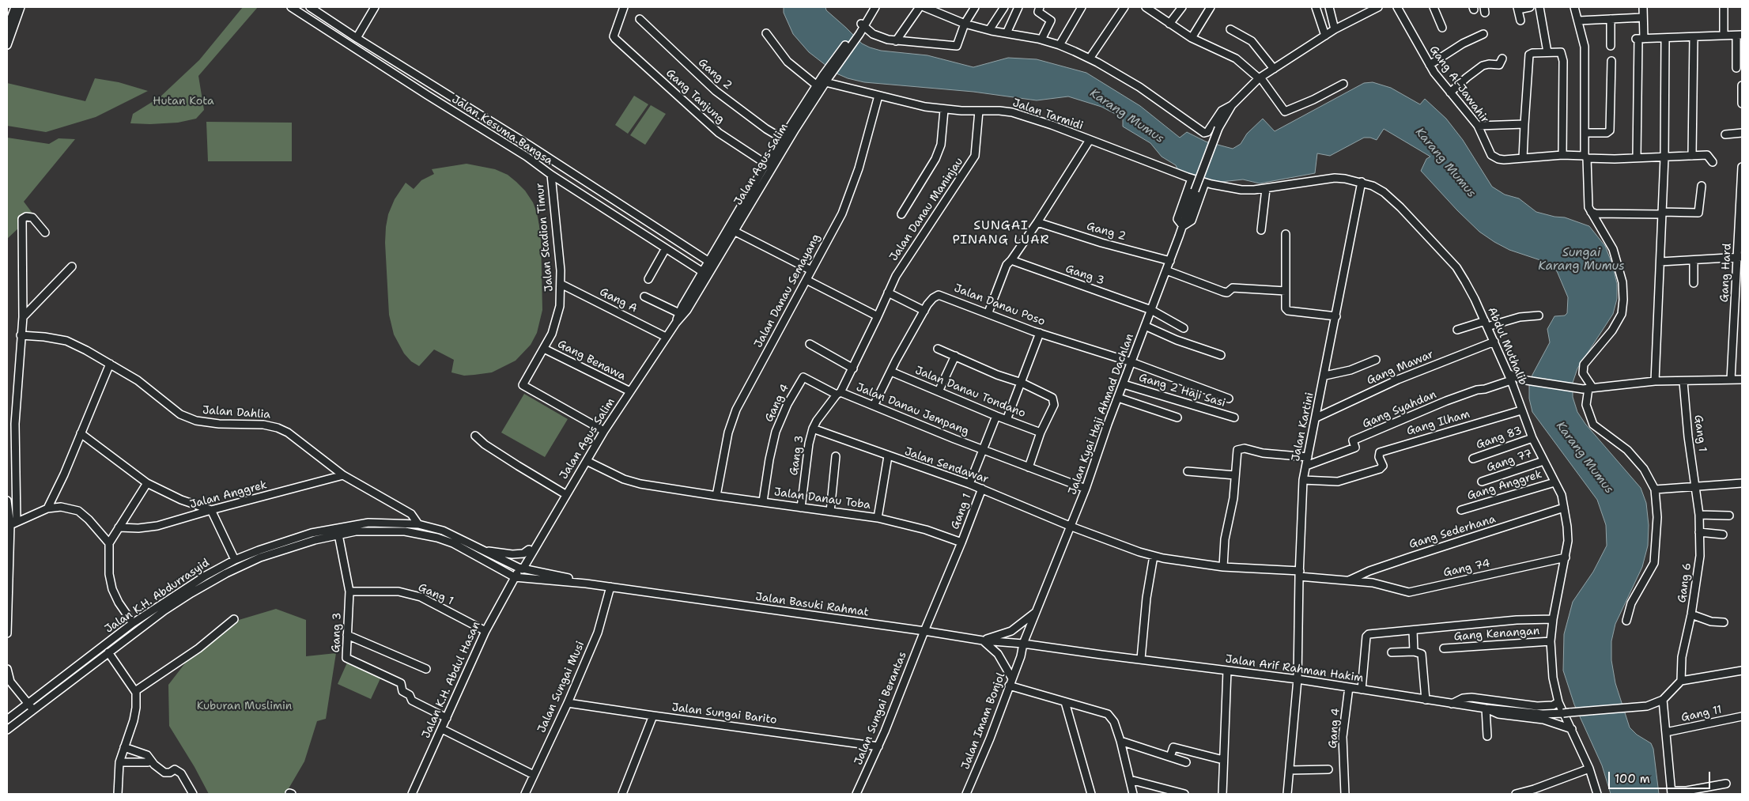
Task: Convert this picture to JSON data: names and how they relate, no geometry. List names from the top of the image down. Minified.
{"streets":{"street":["Gang 2","Gang Al-Jawahir","Gang Tanjung","Jalan Tarmidi","Jalan Kesuma Bangsa","Jalan Agus Salim","Jalan Danau Maninjau","Jalan Stadion Timur","Gang Hard","Gang 3","Jalan Danau Semayang","Gang A","Jalan Danau Poso","Abdul Muthalib","Gang Benawa","Gang Mawar","Gang 2 Haji Sasi","Jalan Danau Tondano","Gang 4","Jalan Danau Jempang","Gang Syahdan","Jalan Dahlia","Jalan Kyai Haji Ahmad Dachlan","Gang Ilham","Jalan Kartini","Gang 1","Gang 83","Gang 77","Jalan Sendawar","Gang Anggrek","Jalan Anggrek","Jalan Danau Toba","Gang Sederhana","Gang 74","Gang 6","Jalan K.H. Abdurrasyid","Jalan Basuki Rahmat","Gang Kenangan","Jalan Arif Rahman Hakim","Jalan K.H. Abdul Hasan","Jalan Sungai Musi","Jalan Sungai Berantas","Jalan Sungai Barito","Gang 11","Jalan Imam Bonjol"]},"crossings":[["Gang 2","Jalan Agus Salim"],["Gang 2","Jalan Kyai Haji Ahmad Dachlan"],["Gang Tanjung","Jalan Agus Salim"],["Jalan Tarmidi","Jalan Agus Salim"],["Jalan Tarmidi","Jalan Danau Maninjau"],["Jalan Tarmidi","Jalan Danau Semayang"],["Jalan Tarmidi","Abdul Muthalib"],["Jalan Kesuma Bangsa","Jalan Agus Salim"],["Jalan Kesuma Bangsa","Jalan Stadion Timur"],["Jalan Agus Salim","Jalan Stadion Timur"],["Jalan Agus Salim","Gang A"],["Jalan Agus Salim","Gang Benawa"],["Jalan Agus Salim","Jalan Danau Toba"],["Jalan Agus Salim","Jalan K.H. Abdurrasyid"],["Jalan Agus Salim","Jalan Basuki Rahmat"],["Jalan Agus Salim","Jalan K.H. Abdul Hasan"],["Jalan Danau Maninjau","Jalan Danau Jempang"],["Jalan Stadion Timur","Gang A"],["Jalan Stadion Timur","Gang Benawa"],["Gang 3","Gang 4"],["Gang 3","Jalan Danau Jempang"],["Gang 3","Jalan Kyai Haji Ahmad Dachlan"],["Gang 3","Gang 1"],["Gang 3","Jalan Sendawar"],["Gang 3","Jalan Danau Toba"],["Gang 3","Jalan K.H. Abdurrasyid"],["Gang 3","Jalan K.H. Abdul Hasan"],["Jalan Danau Semayang","Jalan Danau Toba"],["Jalan Danau Poso","Jalan Danau Tondano"],["Jalan Danau Poso","Jalan Danau Jempang"],["Jalan Danau Poso","Jalan Kyai Haji Ahmad Dachlan"],["Abdul Muthalib","Gang Mawar"],["Abdul Muthalib","Gang Syahdan"],["Abdul Muthalib","Gang Ilham"],["Abdul Muthalib","Jalan Kartini"],["Abdul Muthalib","Gang 83"],["Abdul Muthalib","Gang 77"],["Abdul Muthalib","Gang Anggrek"],["Abdul Muthalib","Gang Sederhana"],["Abdul Muthalib","Gang 74"],["Abdul Muthalib","Gang Kenangan"],["Abdul Muthalib","Jalan Arif Rahman Hakim"],["Gang Mawar","Jalan Kartini"],["Gang 2 Haji Sasi","Jalan Kyai Haji Ahmad Dachlan"],["Gang 4","Jalan Danau Jempang"],["Gang 4","Jalan Danau Toba"],["Gang 4","Jalan Arif Rahman Hakim"],["Jalan Danau Jempang","Jalan Kyai Haji Ahmad Dachlan"],["Gang Syahdan","Jalan Kartini"],["Jalan Dahlia","Jalan Anggrek"],["Jalan Dahlia","Jalan K.H. Abdurrasyid"],["Jalan Kyai Haji Ahmad Dachlan","Jalan Sendawar"],["Jalan Kyai Haji Ahmad Dachlan","Jalan Basuki Rahmat"],["Jalan Kyai Haji Ahmad Dachlan","Jalan Arif Rahman Hakim"],["Jalan Kyai Haji Ahmad Dachlan","Jalan Imam Bonjol"],["Gang Ilham","Jalan Kartini"],["Jalan Kartini","Gang Sederhana"],["Jalan Kartini","Jalan Arif Rahman Hakim"],["Gang 1","Jalan Sendawar"],["Gang 1","Jalan Danau Toba"],["Gang 1","Gang 6"],["Gang 1","Jalan K.H. Abdul Hasan"],["Jalan Sendawar","Gang Sederhana"],["Gang Sederhana","Gang 74"],["Jalan K.H. Abdurrasyid","Jalan Basuki Rahmat"],["Jalan K.H. Abdurrasyid","Jalan K.H. Abdul Hasan"],["Jalan Basuki Rahmat","Jalan Arif Rahman Hakim"],["Jalan Basuki Rahmat","Jalan K.H. Abdul Hasan"],["Jalan Basuki Rahmat","Jalan Sungai Musi"],["Jalan Basuki Rahmat","Jalan Sungai Berantas"],["Jalan Basuki Rahmat","Jalan Imam Bonjol"],["Jalan Arif Rahman Hakim","Jalan Imam Bonjol"],["Jalan Sungai Musi","Jalan Sungai Barito"],["Jalan Sungai Berantas","Jalan Sungai Barito"]],"districts":["SUNGAI PINANG LUAR"],"water":["Karang Mumus","Sungai Karang Mumus"],"parks":["Hutan Kota","Kuburan Muslimin"],"scale_bar":"100 m"}
